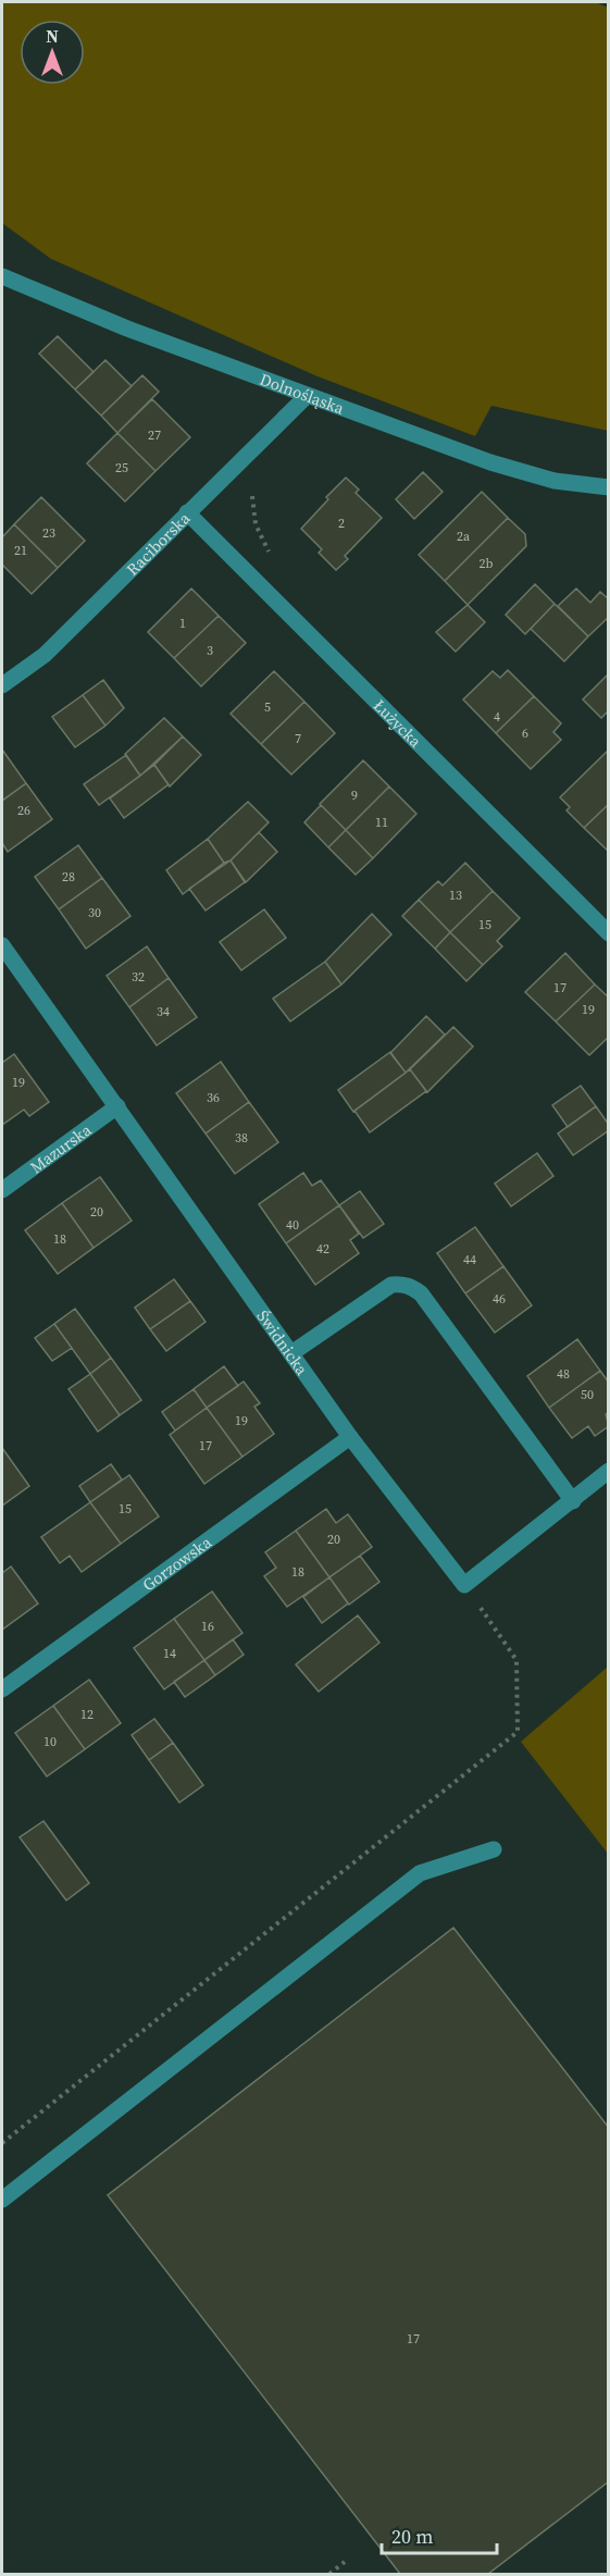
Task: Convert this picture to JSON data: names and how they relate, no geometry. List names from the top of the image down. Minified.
{"streets":{"street":["Dolnośląska","Raciborska","Łużycka","Mazurska","Świdnicka","Gorzowska"]},"crossings":[["Dolnośląska","Raciborska"],["Raciborska","Łużycka"],["Mazurska","Świdnicka"],["Świdnicka","Gorzowska"]],"house_numbers":["27","25","2","23","2a","21","2b","1","3","5","4","6","7","9","26","11","28","13","30","15","32","17","19","34","19","36","38","20","40","18","42","44","46","48","50","19","17","15","20","18","16","14","12","10","17"],"scale_bar":"20 m","north":"top"}
